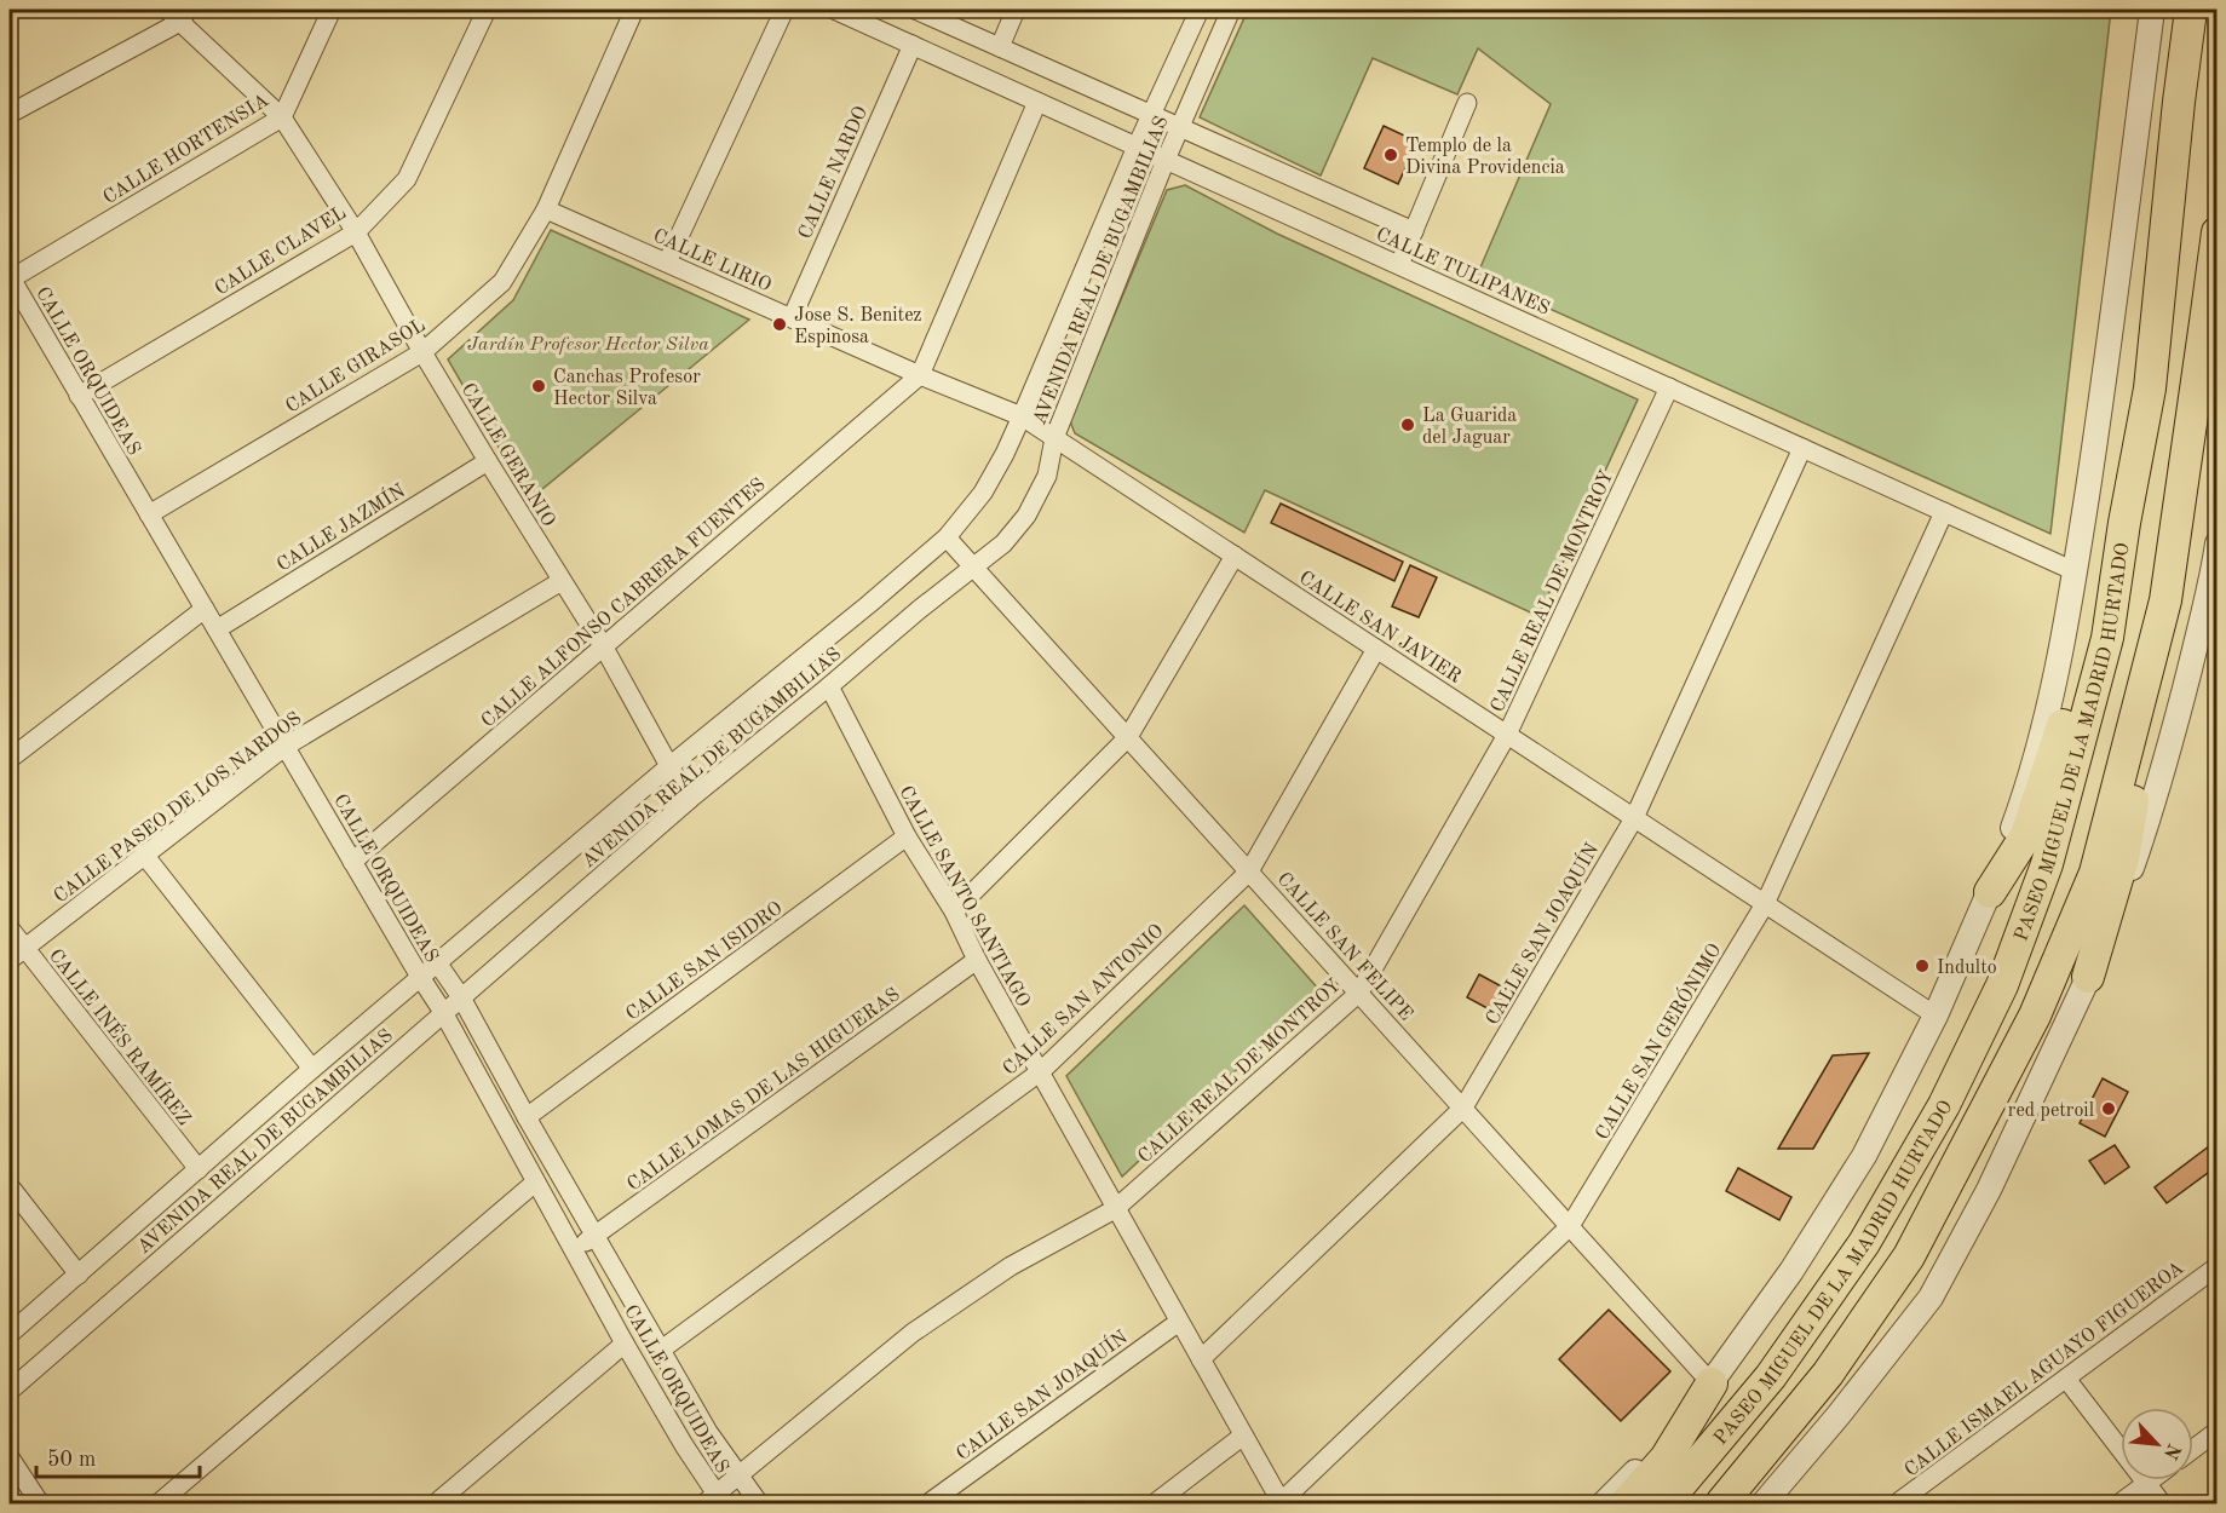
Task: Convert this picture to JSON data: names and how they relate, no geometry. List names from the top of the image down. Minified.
{"streets":{"highway":["PASEO MIGUEL DE LA MADRID HURTADO"],"street":["CALLE HORTENSIA","CALLE NARDO","CALLE CLAVEL","CALLE LIRIO","AVENIDA REAL DE BUGAMBILIAS","CALLE TULIPANES","CALLE GIRASOL","CALLE ORQUIDEAS","CALLE GERANIO","CALLE JAZMÍN","CALLE REAL DE MONTROY","CALLE ALFONSO CABRERA FUENTES","CALLE SAN JAVIER","CALLE PASEO DE LOS NARDOS","CALLE SANTO SANTIAGO","CALLE SAN JOAQUÍN","CALLE SAN FELIPE","CALLE SAN ISIDRO","CALLE SAN ANTONIO","CALLE INÉS RAMÍREZ","CALLE SAN GERÓNIMO","CALLE LOMAS DE LAS HIGUERAS","CALLE ISMAEL AGUAYO FIGUEROA"]},"crossings":[["CALLE HORTENSIA","CALLE ORQUIDEAS"],["CALLE HORTENSIA","CALLE GERANIO"],["CALLE NARDO","CALLE LIRIO"],["CALLE NARDO","CALLE TULIPANES"],["CALLE CLAVEL","CALLE ORQUIDEAS"],["CALLE CLAVEL","CALLE GERANIO"],["CALLE LIRIO","AVENIDA REAL DE BUGAMBILIAS"],["CALLE LIRIO","CALLE GIRASOL"],["CALLE LIRIO","CALLE ALFONSO CABRERA FUENTES"],["CALLE LIRIO","CALLE SAN JAVIER"],["AVENIDA REAL DE BUGAMBILIAS","CALLE TULIPANES"],["AVENIDA REAL DE BUGAMBILIAS","CALLE ORQUIDEAS"],["AVENIDA REAL DE BUGAMBILIAS","CALLE GERANIO"],["AVENIDA REAL DE BUGAMBILIAS","CALLE SAN JAVIER"],["AVENIDA REAL DE BUGAMBILIAS","CALLE SANTO SANTIAGO"],["AVENIDA REAL DE BUGAMBILIAS","CALLE SAN FELIPE"],["AVENIDA REAL DE BUGAMBILIAS","CALLE INÉS RAMÍREZ"],["CALLE TULIPANES","CALLE REAL DE MONTROY"],["CALLE TULIPANES","CALLE SAN JOAQUÍN"],["CALLE TULIPANES","CALLE SAN GERÓNIMO"],["CALLE GIRASOL","CALLE ORQUIDEAS"],["CALLE GIRASOL","CALLE GERANIO"],["CALLE ORQUIDEAS","CALLE JAZMÍN"],["CALLE ORQUIDEAS","CALLE REAL DE MONTROY"],["CALLE ORQUIDEAS","CALLE ALFONSO CABRERA FUENTES"],["CALLE ORQUIDEAS","CALLE PASEO DE LOS NARDOS"],["CALLE ORQUIDEAS","CALLE SAN ISIDRO"],["CALLE ORQUIDEAS","CALLE SAN ANTONIO"],["CALLE ORQUIDEAS","CALLE LOMAS DE LAS HIGUERAS"],["CALLE GERANIO","CALLE JAZMÍN"],["CALLE GERANIO","CALLE ALFONSO CABRERA FUENTES"],["CALLE GERANIO","CALLE PASEO DE LOS NARDOS"],["CALLE REAL DE MONTROY","CALLE SAN JAVIER"],["CALLE REAL DE MONTROY","CALLE SANTO SANTIAGO"],["CALLE REAL DE MONTROY","CALLE SAN FELIPE"],["CALLE SAN JAVIER","CALLE SAN JOAQUÍN"],["CALLE SAN JAVIER","CALLE SAN ANTONIO"],["CALLE SAN JAVIER","CALLE SAN GERÓNIMO"],["CALLE PASEO DE LOS NARDOS","CALLE INÉS RAMÍREZ"],["CALLE SANTO SANTIAGO","CALLE SAN JOAQUÍN"],["CALLE SANTO SANTIAGO","CALLE SAN ISIDRO"],["CALLE SANTO SANTIAGO","CALLE SAN ANTONIO"],["CALLE SANTO SANTIAGO","CALLE SAN GERÓNIMO"],["CALLE SANTO SANTIAGO","CALLE LOMAS DE LAS HIGUERAS"],["CALLE SAN JOAQUÍN","CALLE SAN FELIPE"],["CALLE SAN FELIPE","CALLE SAN ANTONIO"],["CALLE SAN FELIPE","CALLE SAN GERÓNIMO"]],"parks":["Jardín Profesor Hector Silva"],"places":["Templo de la Divina Providencia","Jose S. Benitez Espinosa","Canchas Profesor Hector Silva","La Guarida del Jaguar","Indulto","red petroil"],"scale_bar":"50 m","north":"bottom right"}
